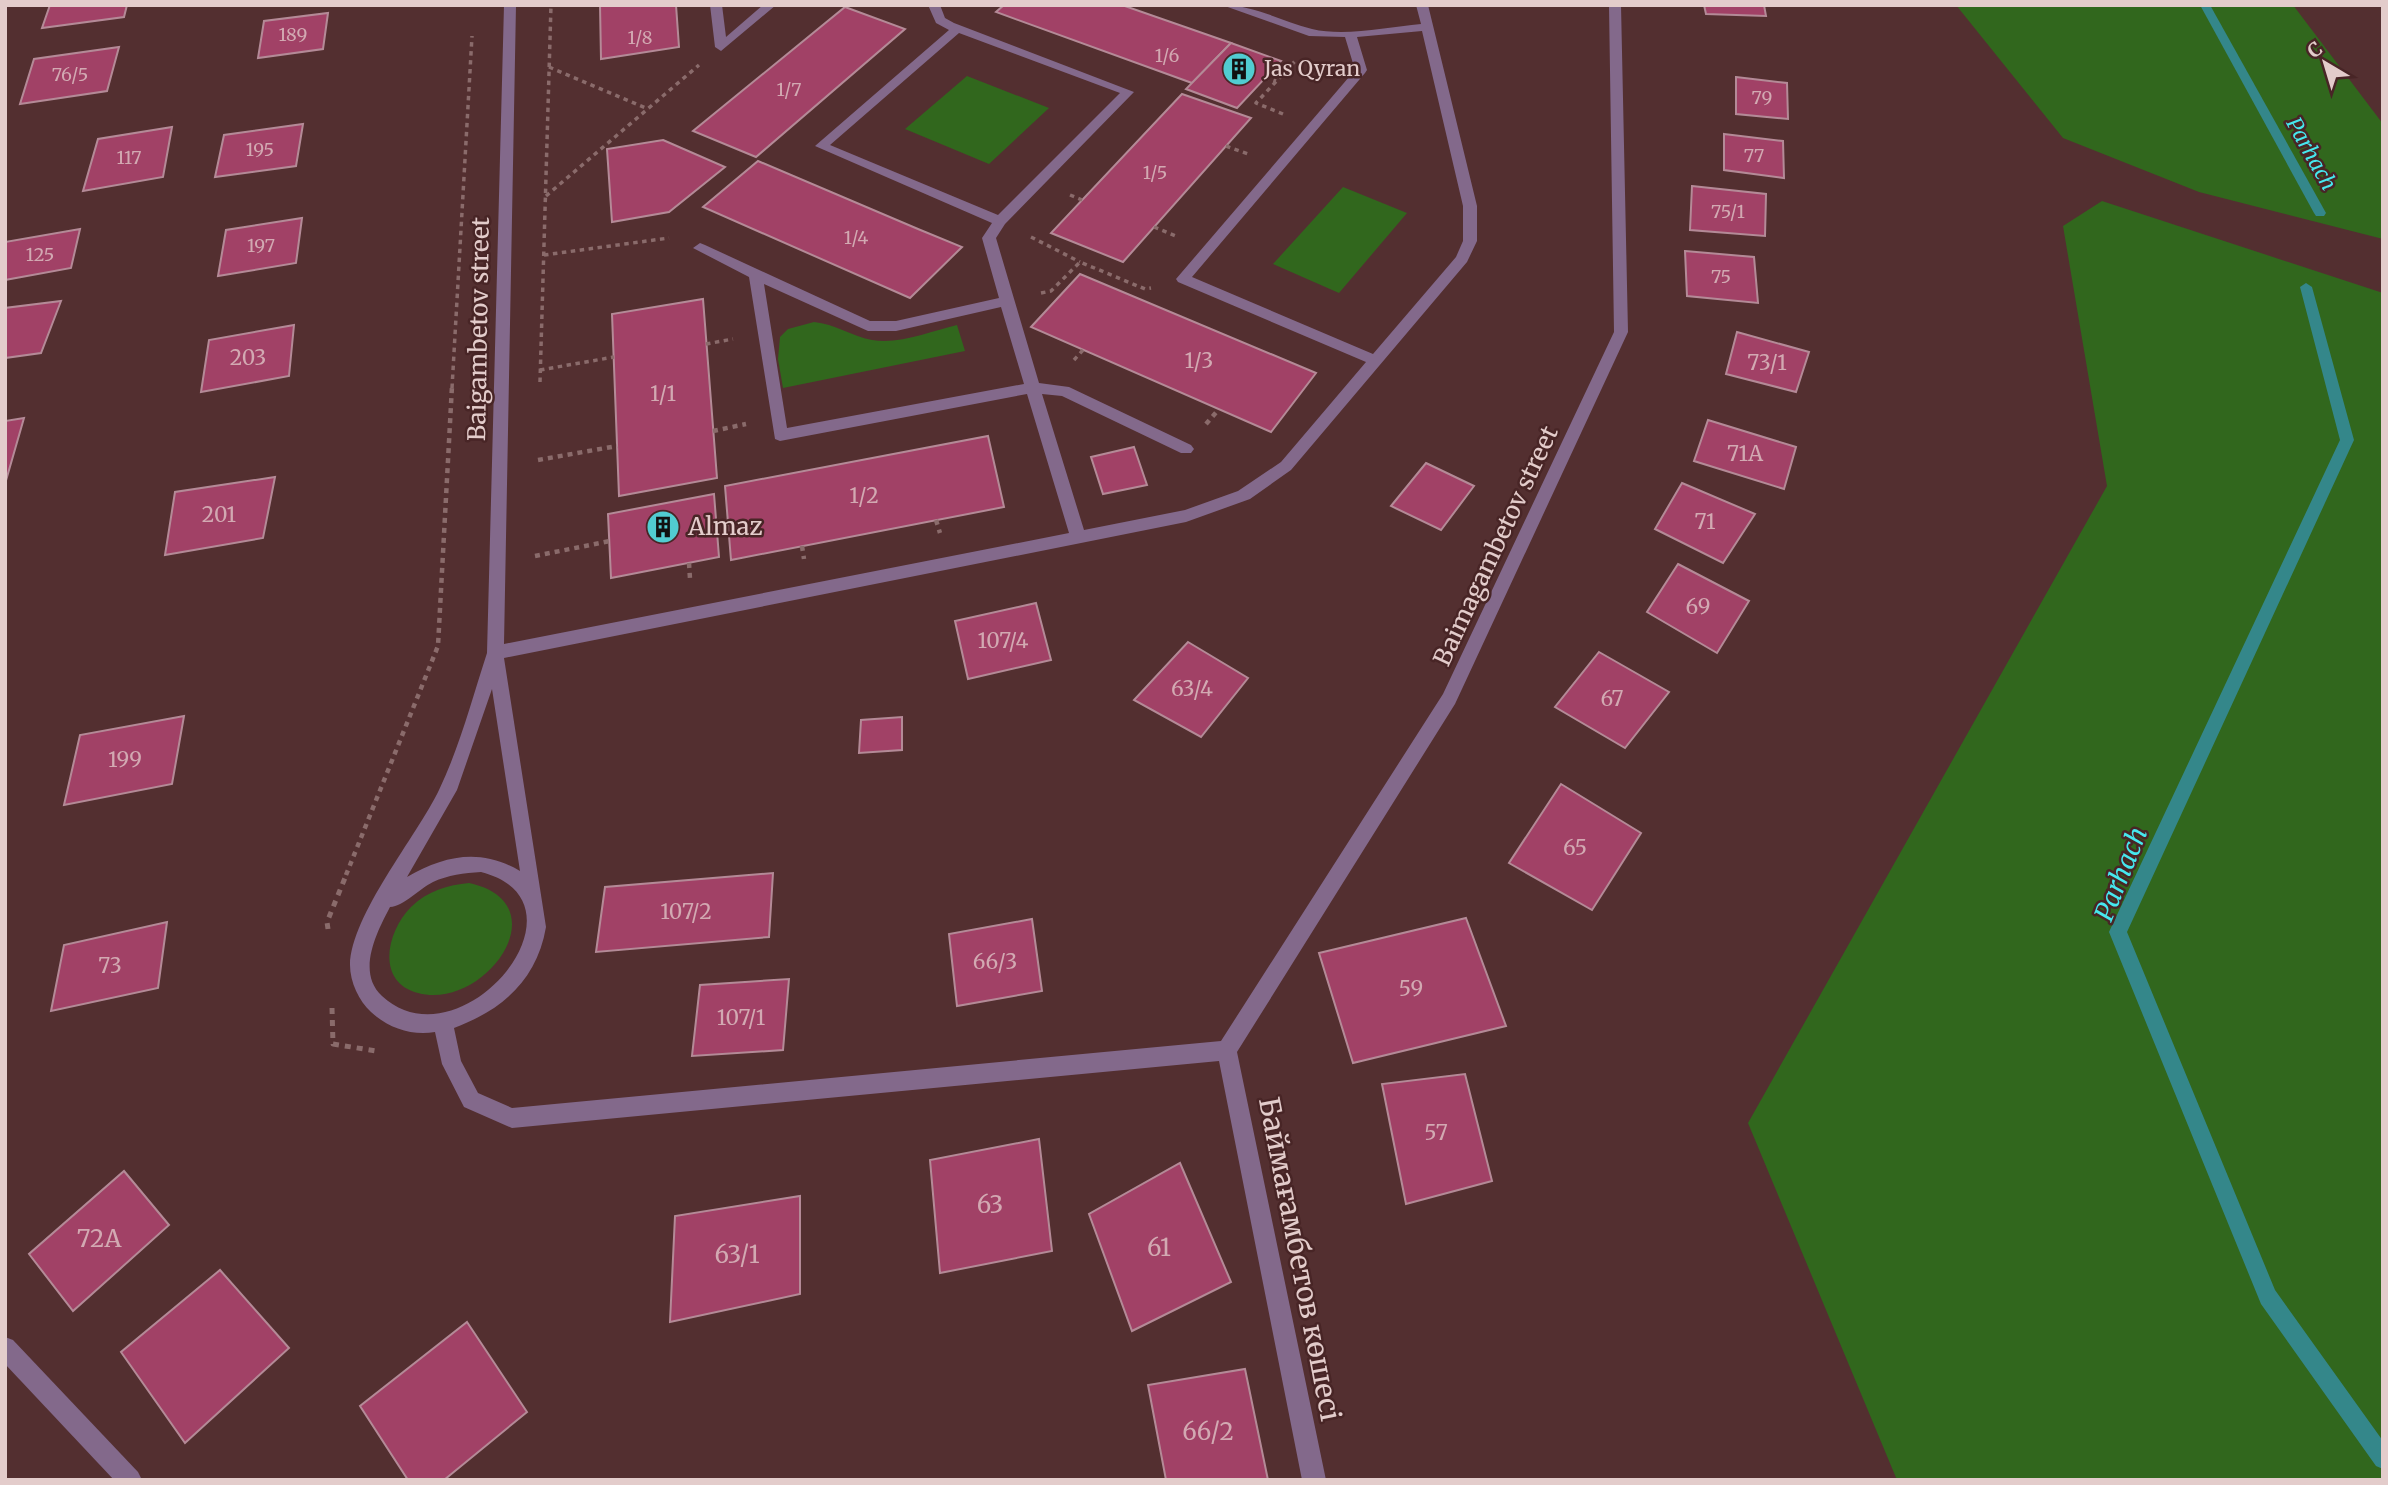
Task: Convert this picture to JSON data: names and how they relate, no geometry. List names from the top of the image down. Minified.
{"streets":{"street":["Baigambetov street","Baimagambetov street","Баймағамбетов көшесі"]},"crossings":[["Baimagambetov street","Баймағамбетов көшесі"]],"water":["Parhach"],"places":{"building":["Jas Qyran","Almaz"]},"house_numbers":["189","1/8","1/6","76/5","1/7","79","195","77","117","1/5","75/1","1/4","197","125","75","203","1/3","73/1","1/1","71А","1/2","201","71","69","107/4","63/4","67","199","65","107/2","66/3","73","59","107/1","57","63","72А","61","63/1","66/2"],"north":"top left"}
